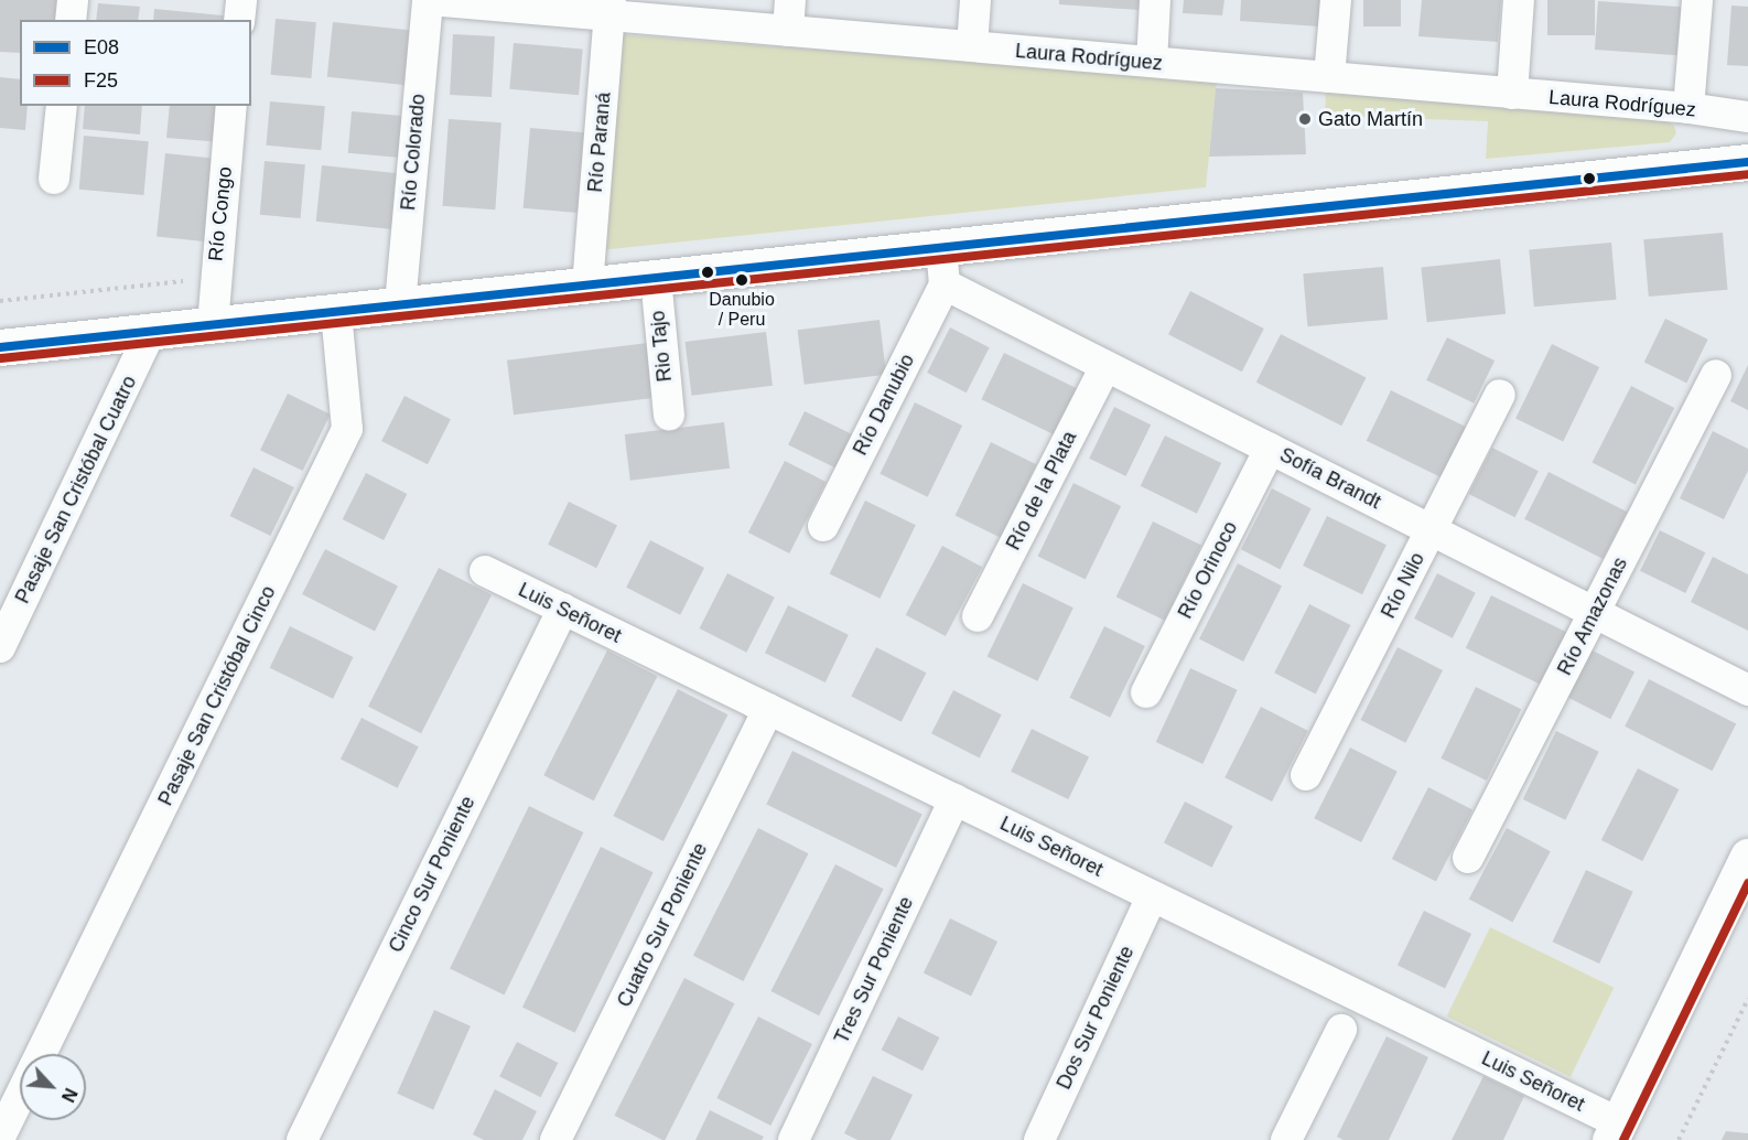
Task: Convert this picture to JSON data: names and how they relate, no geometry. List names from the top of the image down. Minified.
{"streets":{"street":["Laura Rodríguez","Río Paraná","Río Colorado","Río Congo","Rio Tajo","Río Danubio","Sofía Brandt","Pasaje San Cristóbal Cuatro","Río de la Plata","Río Orinoco","Río Nilo","Luis Señoret","Río Amazonas","Pasaje San Cristóbal Cinco","Cinco Sur Poniente","Cuatro Sur Poniente","Tres Sur Poniente","Dos Sur Poniente"]},"crossings":[["Laura Rodríguez","Río Paraná"],["Laura Rodríguez","Río Colorado"],["Río Danubio","Sofía Brandt"],["Sofía Brandt","Río de la Plata"],["Sofía Brandt","Río Orinoco"],["Sofía Brandt","Río Nilo"],["Sofía Brandt","Río Amazonas"],["Luis Señoret","Cinco Sur Poniente"],["Luis Señoret","Cuatro Sur Poniente"],["Luis Señoret","Tres Sur Poniente"],["Luis Señoret","Dos Sur Poniente"]],"places":["Gato Martín","Danubio / Peru"],"lines":["transit line E08","transit line F25"],"legend":["E08","F25"],"north":"bottom right"}
